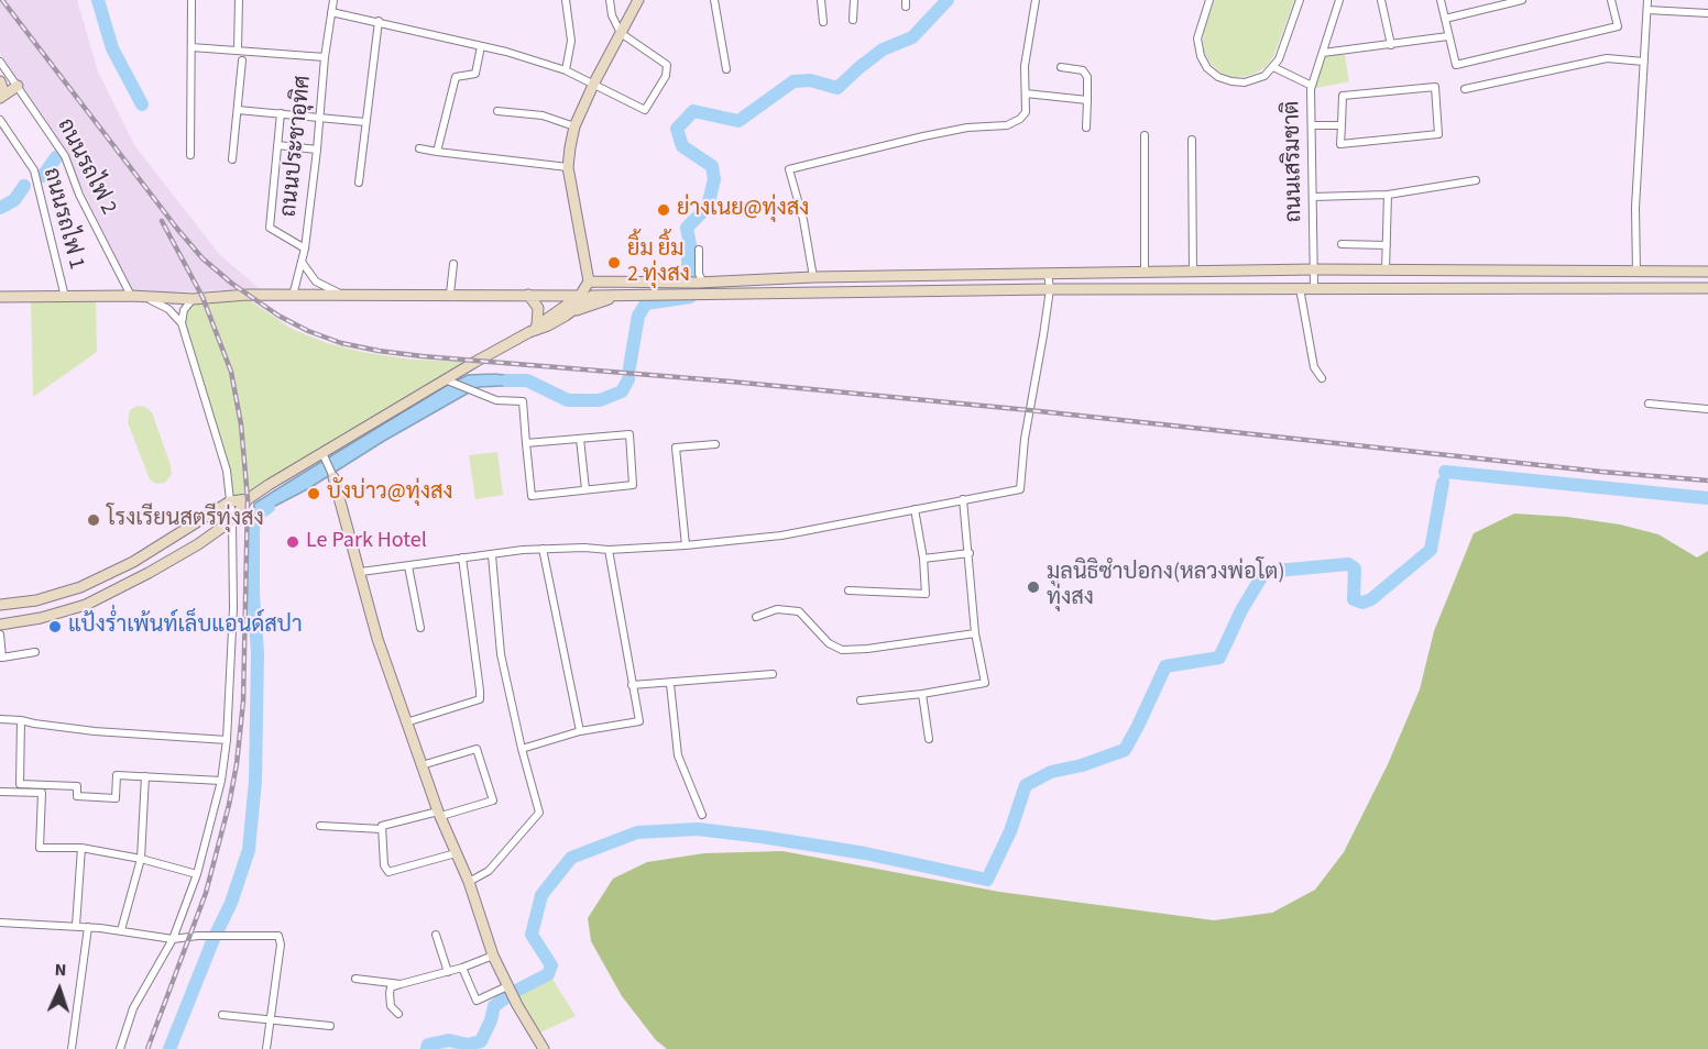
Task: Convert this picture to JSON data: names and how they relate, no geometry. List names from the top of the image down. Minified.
{"streets":{"street":["ถนนประชาอุทิศ","ถนนเสริมชาติ","ถนนรถไฟ 2","ถนนรถไฟ 1"]},"places":["ย่างเนย@ทุ่งสง","ยิ้ม ยิ้ม 2 ทุ่งสง","บังบ่าว@ทุ่งสง","โรงเรียนสตรีทุ่งสง","Le Park Hotel","มูลนิธิซำปอกง(หลวงพ่อโต) ทุ่งสง","แป้งร่ำเพ้นท์เล็บแอนด์สปา"],"north":"top"}
